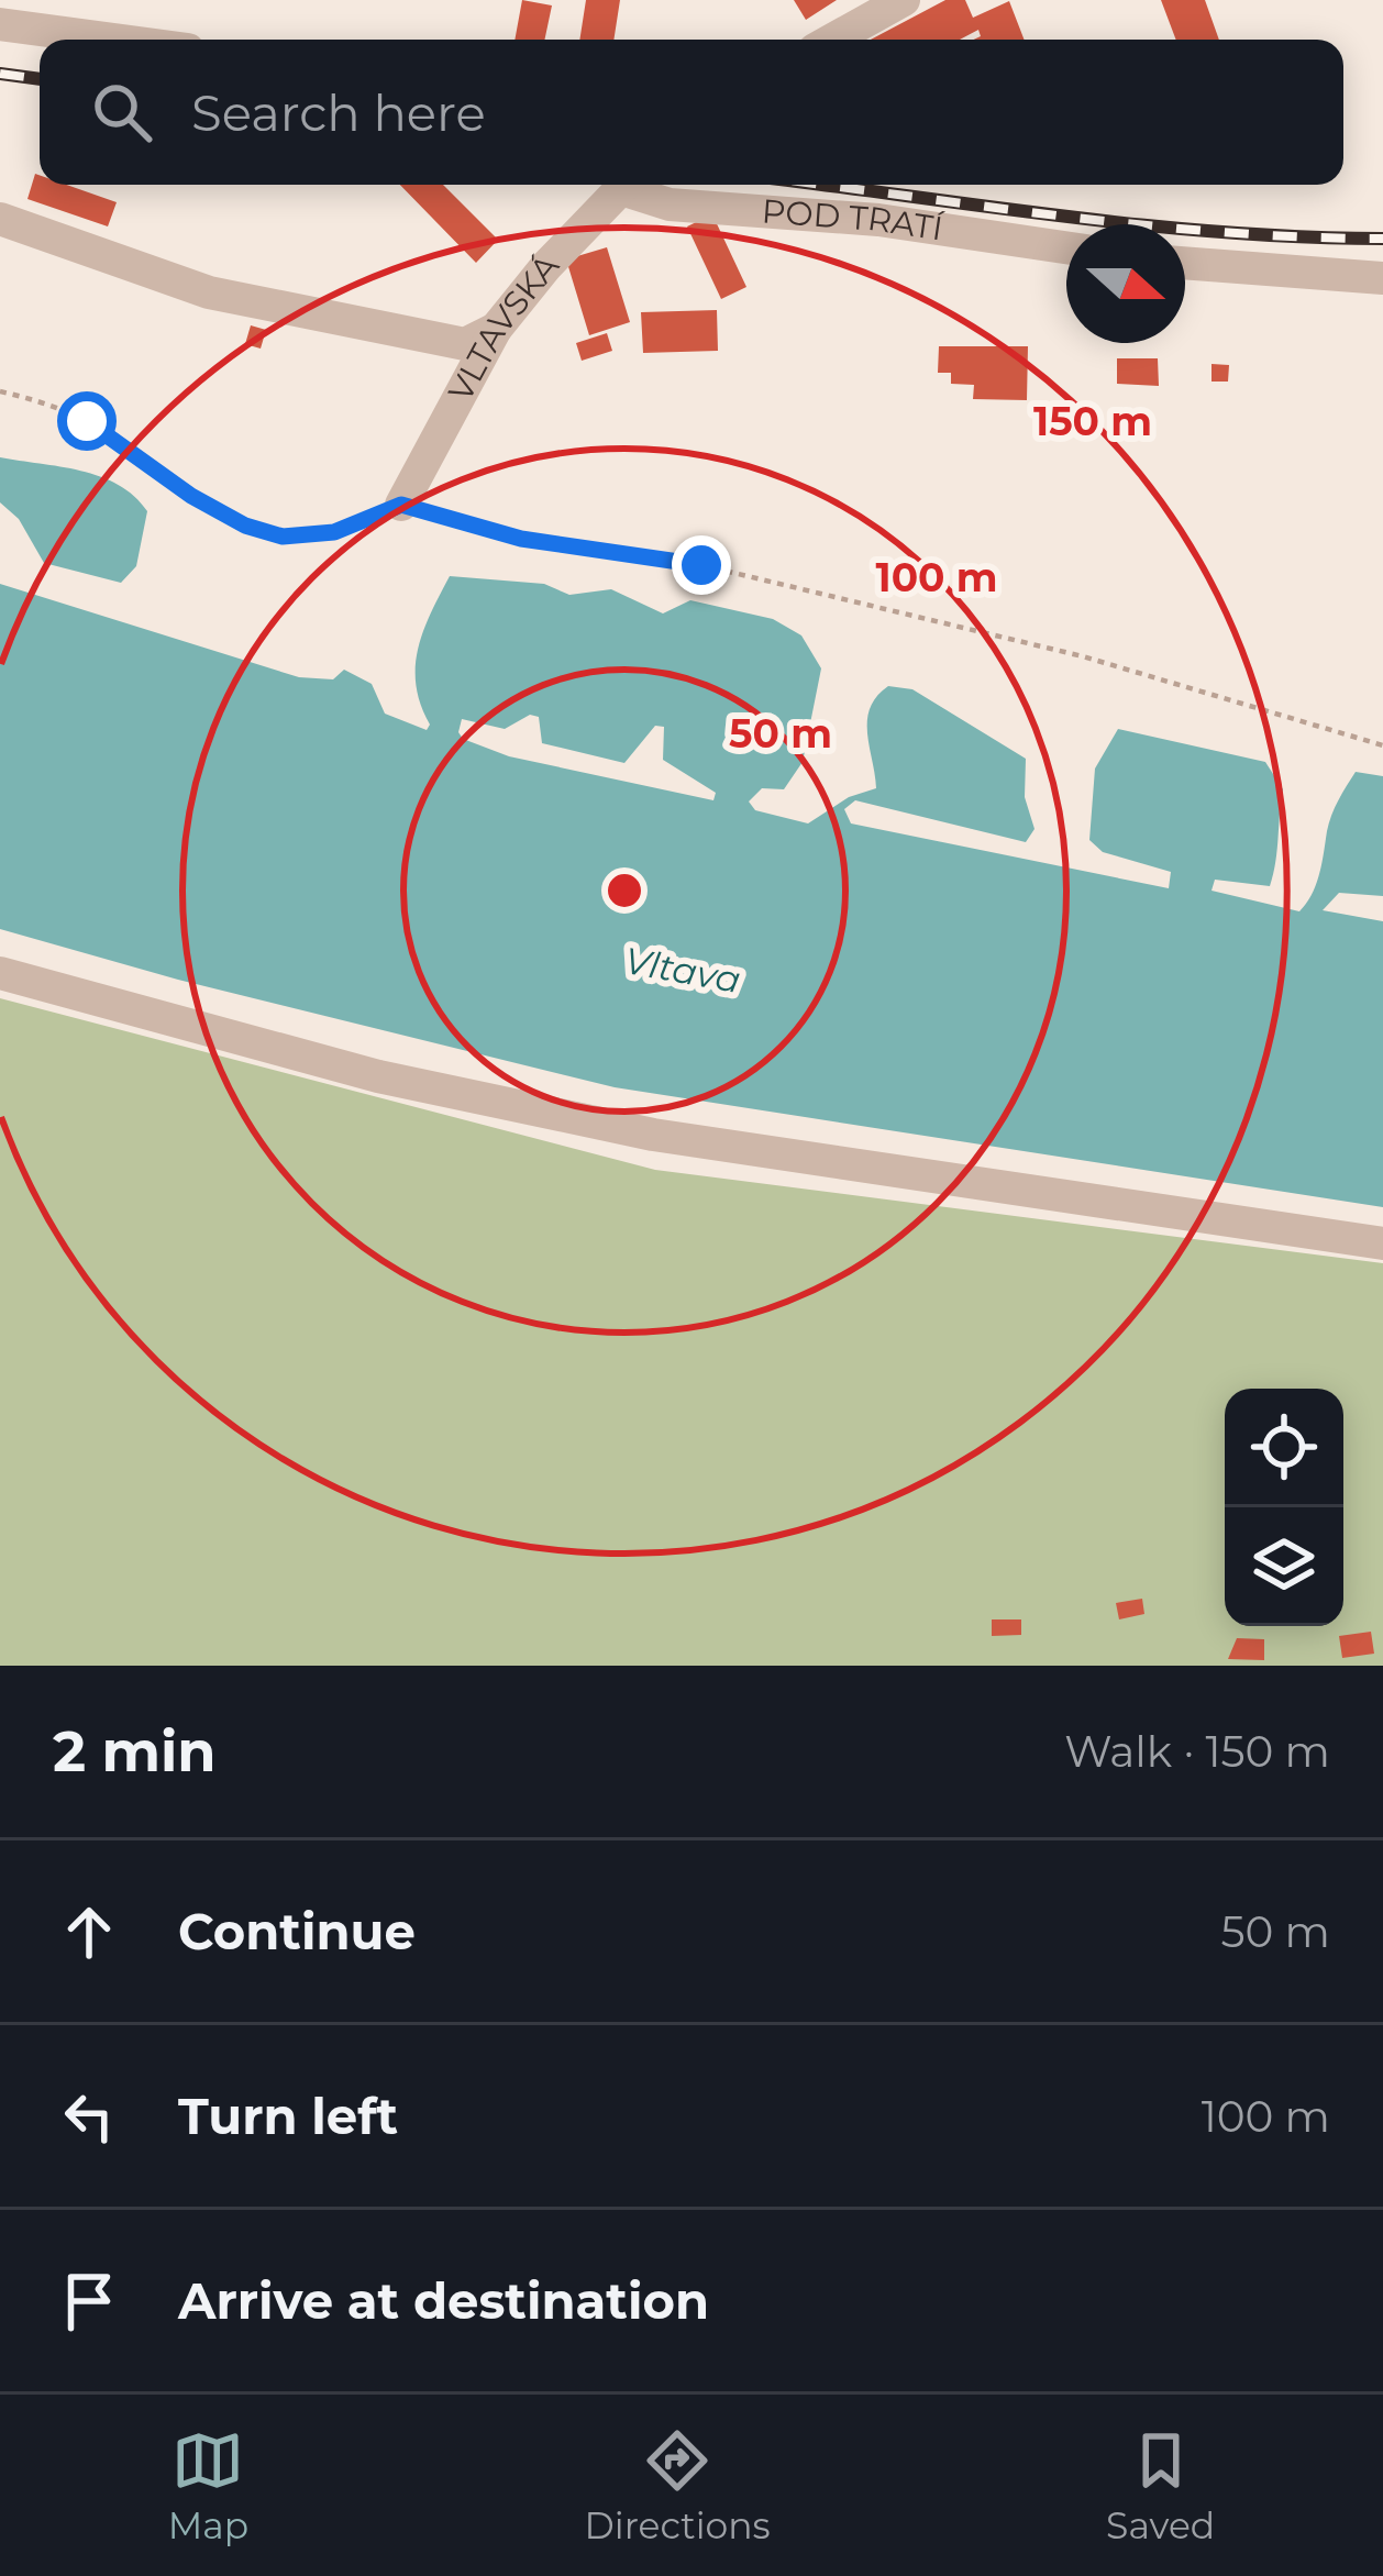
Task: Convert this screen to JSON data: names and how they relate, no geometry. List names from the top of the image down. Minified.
{"streets":{"street":["POD TRATÍ","VLTAVSKÁ"]},"water":["Vltava"],"north":"right","page":{"search":"Search here","heading":["2 min","Walk · 150 m"],"list":[["Continue","50 m"],["Turn left","100 m"],"Arrive at destination"],"nav":["Map","Directions","Saved"]},"rings":["150 m","100 m","50 m"]}
